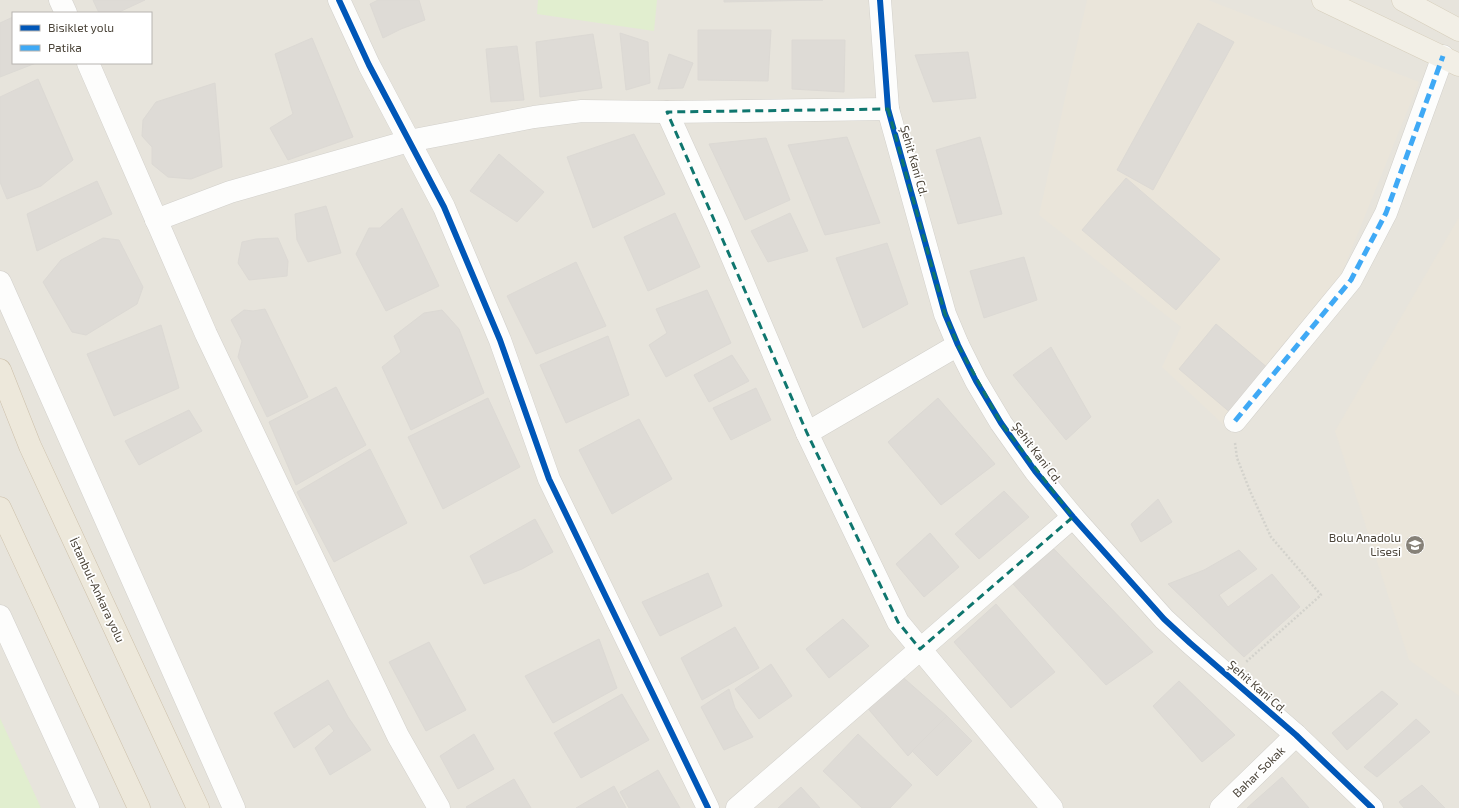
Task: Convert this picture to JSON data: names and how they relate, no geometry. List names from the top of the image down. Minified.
{"streets":{"highway":["İstanbul-Ankara yolu"],"street":["Şehit Kani Cd.","Bahar Sokak"]},"crossings":[["Şehit Kani Cd.","Bahar Sokak"]],"places":{"school or university":["Bolu Anadolu Lisesi"]},"legend":["Bisiklet yolu","Patika"]}
